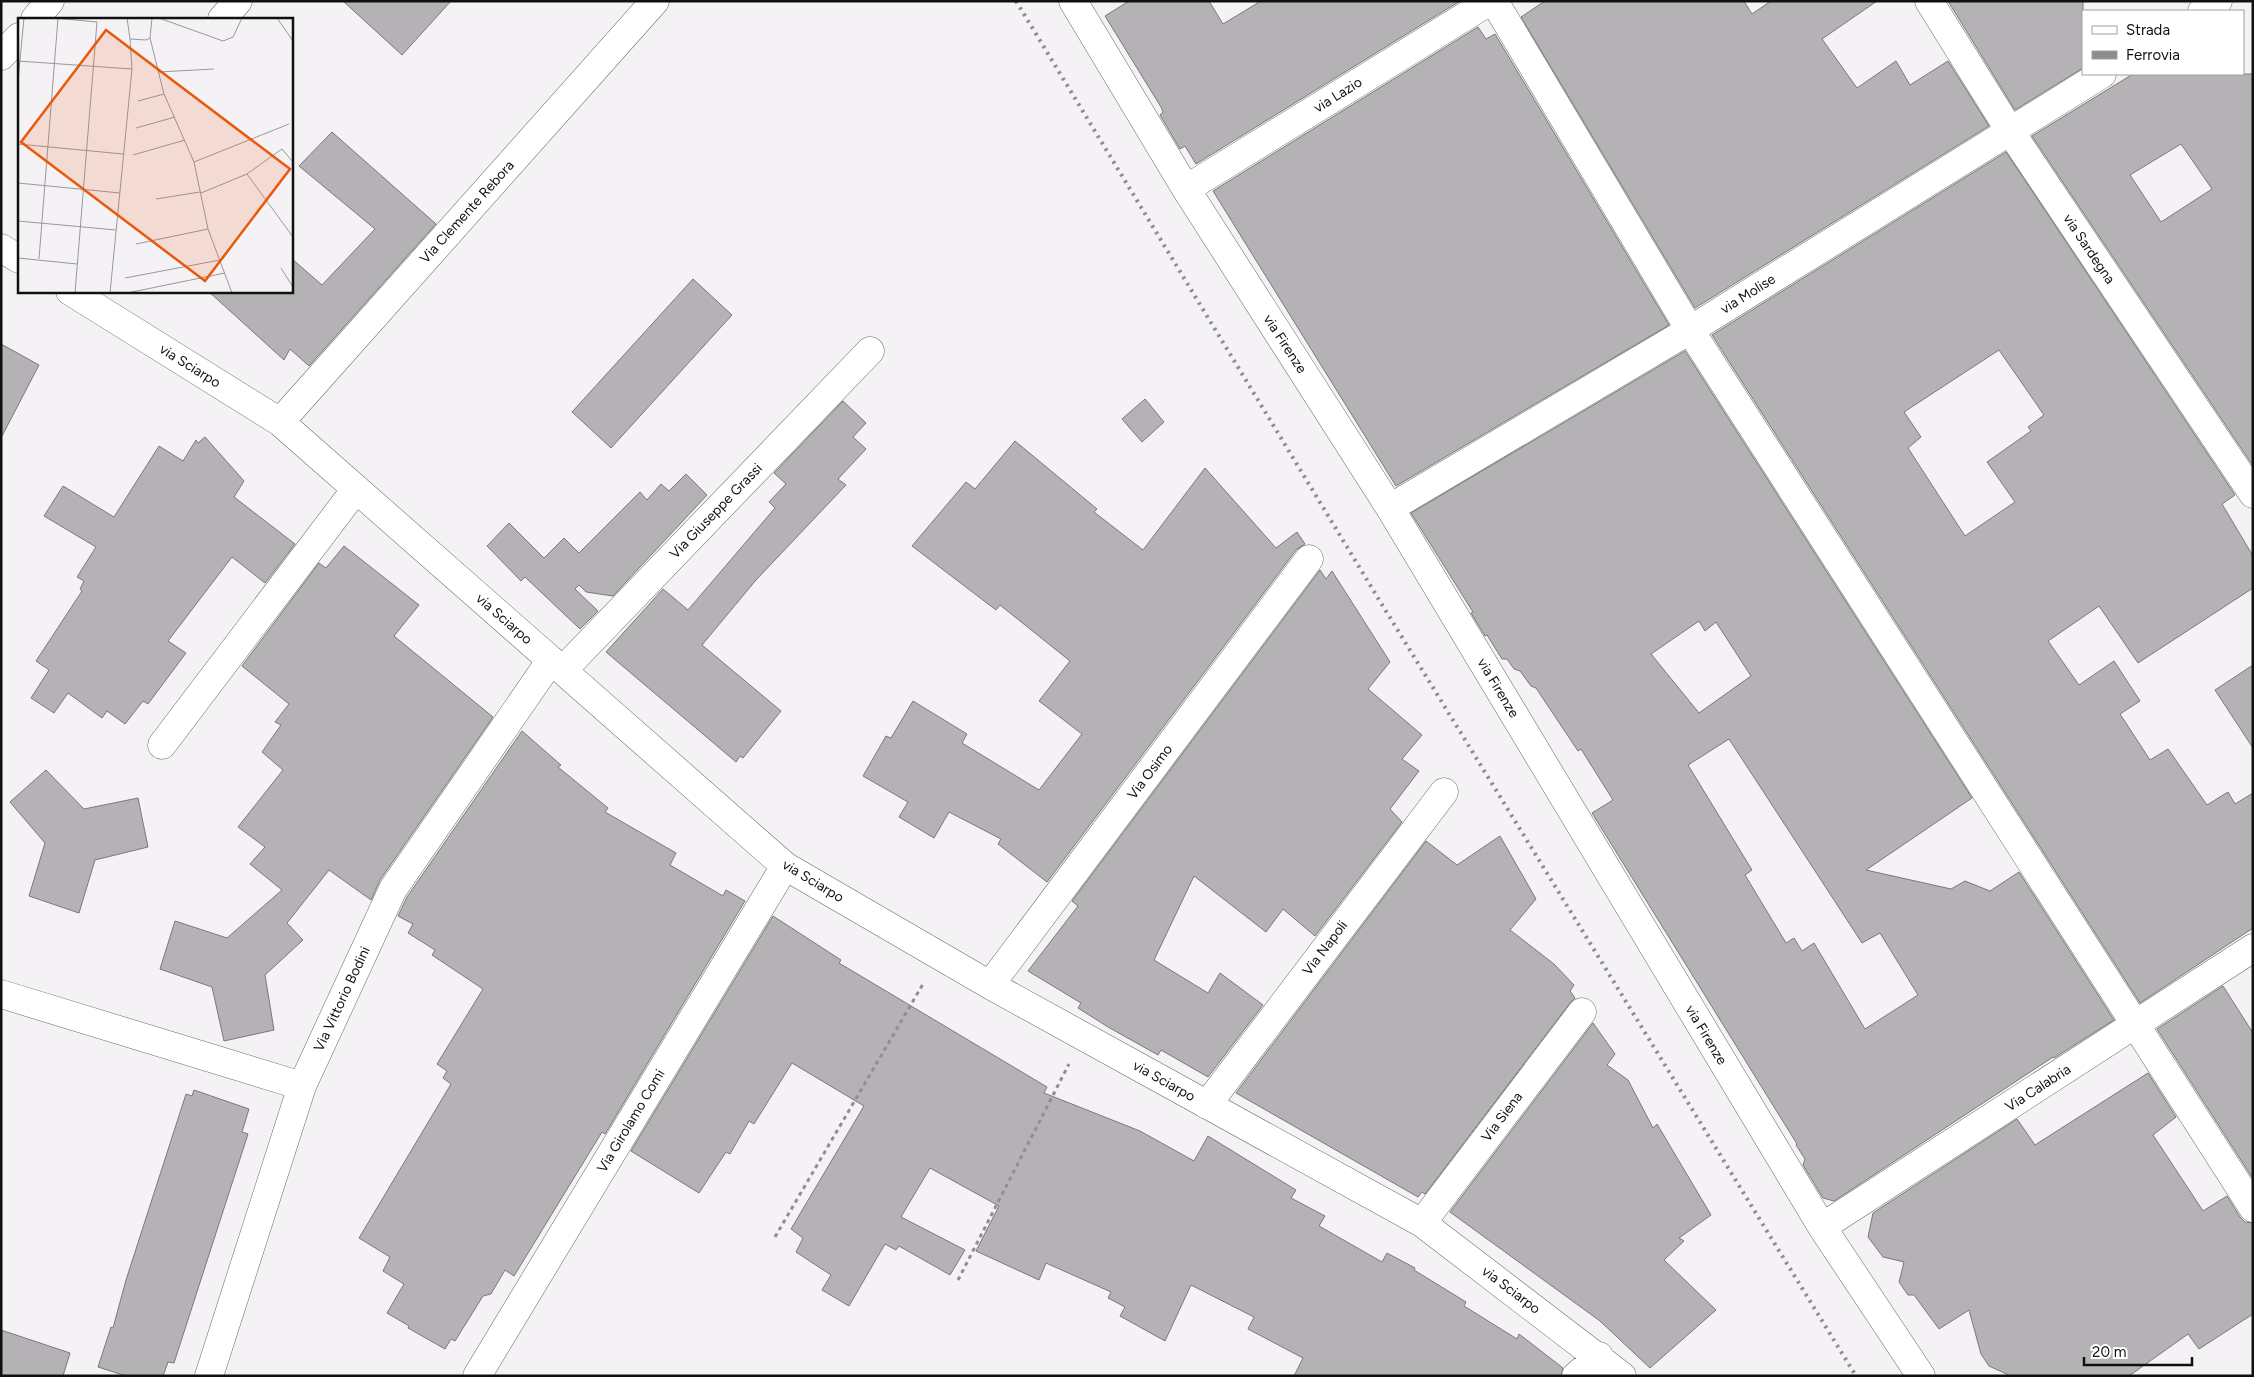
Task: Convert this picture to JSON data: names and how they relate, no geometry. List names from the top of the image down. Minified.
{"streets":{"street":["via Lazio","Via Clemente Rebora","via Sardegna","via Molise","via Firenze","via Sciarpo","Via Giuseppe Grassi","Via Osimo","Via Napoli","Via Vittorio Bodini","Via Calabria","Via Siena","Via Girolamo Comi"]},"crossings":[["via Lazio","via Firenze"],["Via Clemente Rebora","via Sciarpo"],["via Sardegna","via Molise"],["via Molise","via Firenze"],["via Firenze","Via Calabria"],["via Sciarpo","Via Giuseppe Grassi"],["via Sciarpo","Via Osimo"],["via Sciarpo","Via Napoli"],["via Sciarpo","Via Vittorio Bodini"],["via Sciarpo","Via Siena"],["via Sciarpo","Via Girolamo Comi"],["Via Giuseppe Grassi","Via Vittorio Bodini"]],"legend":["Strada","Ferrovia"],"scale_bar":"20 m"}
